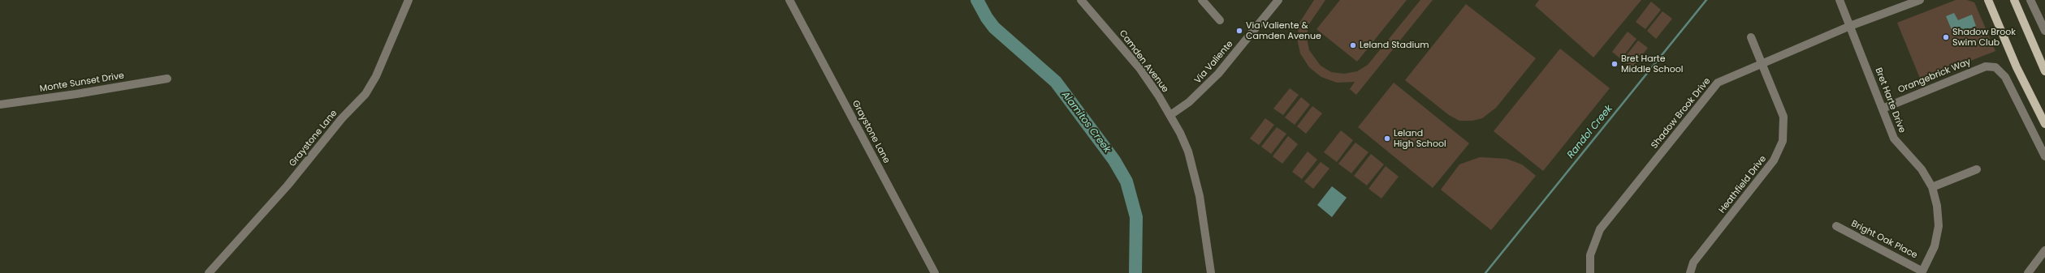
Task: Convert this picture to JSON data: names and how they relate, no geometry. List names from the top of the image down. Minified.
{"streets":{"street":["Camden Avenue","Via Valiente","Orangebrick Way","Monte Sunset Drive","Bret Harte Drive","Shadow Brook Drive","Graystone Lane","Heathfield Drive","Bright Oak Place"]},"crossings":[["Camden Avenue","Via Valiente"],["Orangebrick Way","Bret Harte Drive"],["Bret Harte Drive","Shadow Brook Drive"],["Bret Harte Drive","Bright Oak Place"],["Shadow Brook Drive","Heathfield Drive"]],"water":["Alamitos Creek","Randol Creek"],"places":["Via Valiente & Camden Avenue","Shadow Brook Swim Club","Leland Stadium","Bret Harte Middle School","Leland High School"]}
